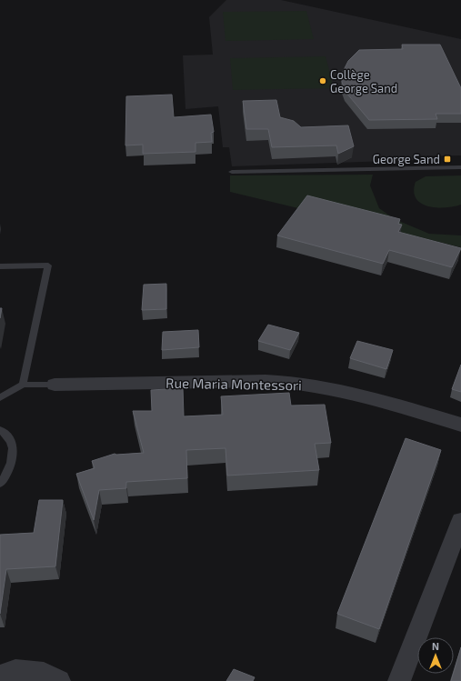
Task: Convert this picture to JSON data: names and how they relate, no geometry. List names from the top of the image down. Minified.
{"streets":{"street":["Rue Maria Montessori"]},"places":{"other":["Collège George Sand"],"transit":["George Sand"]},"north":"top"}
